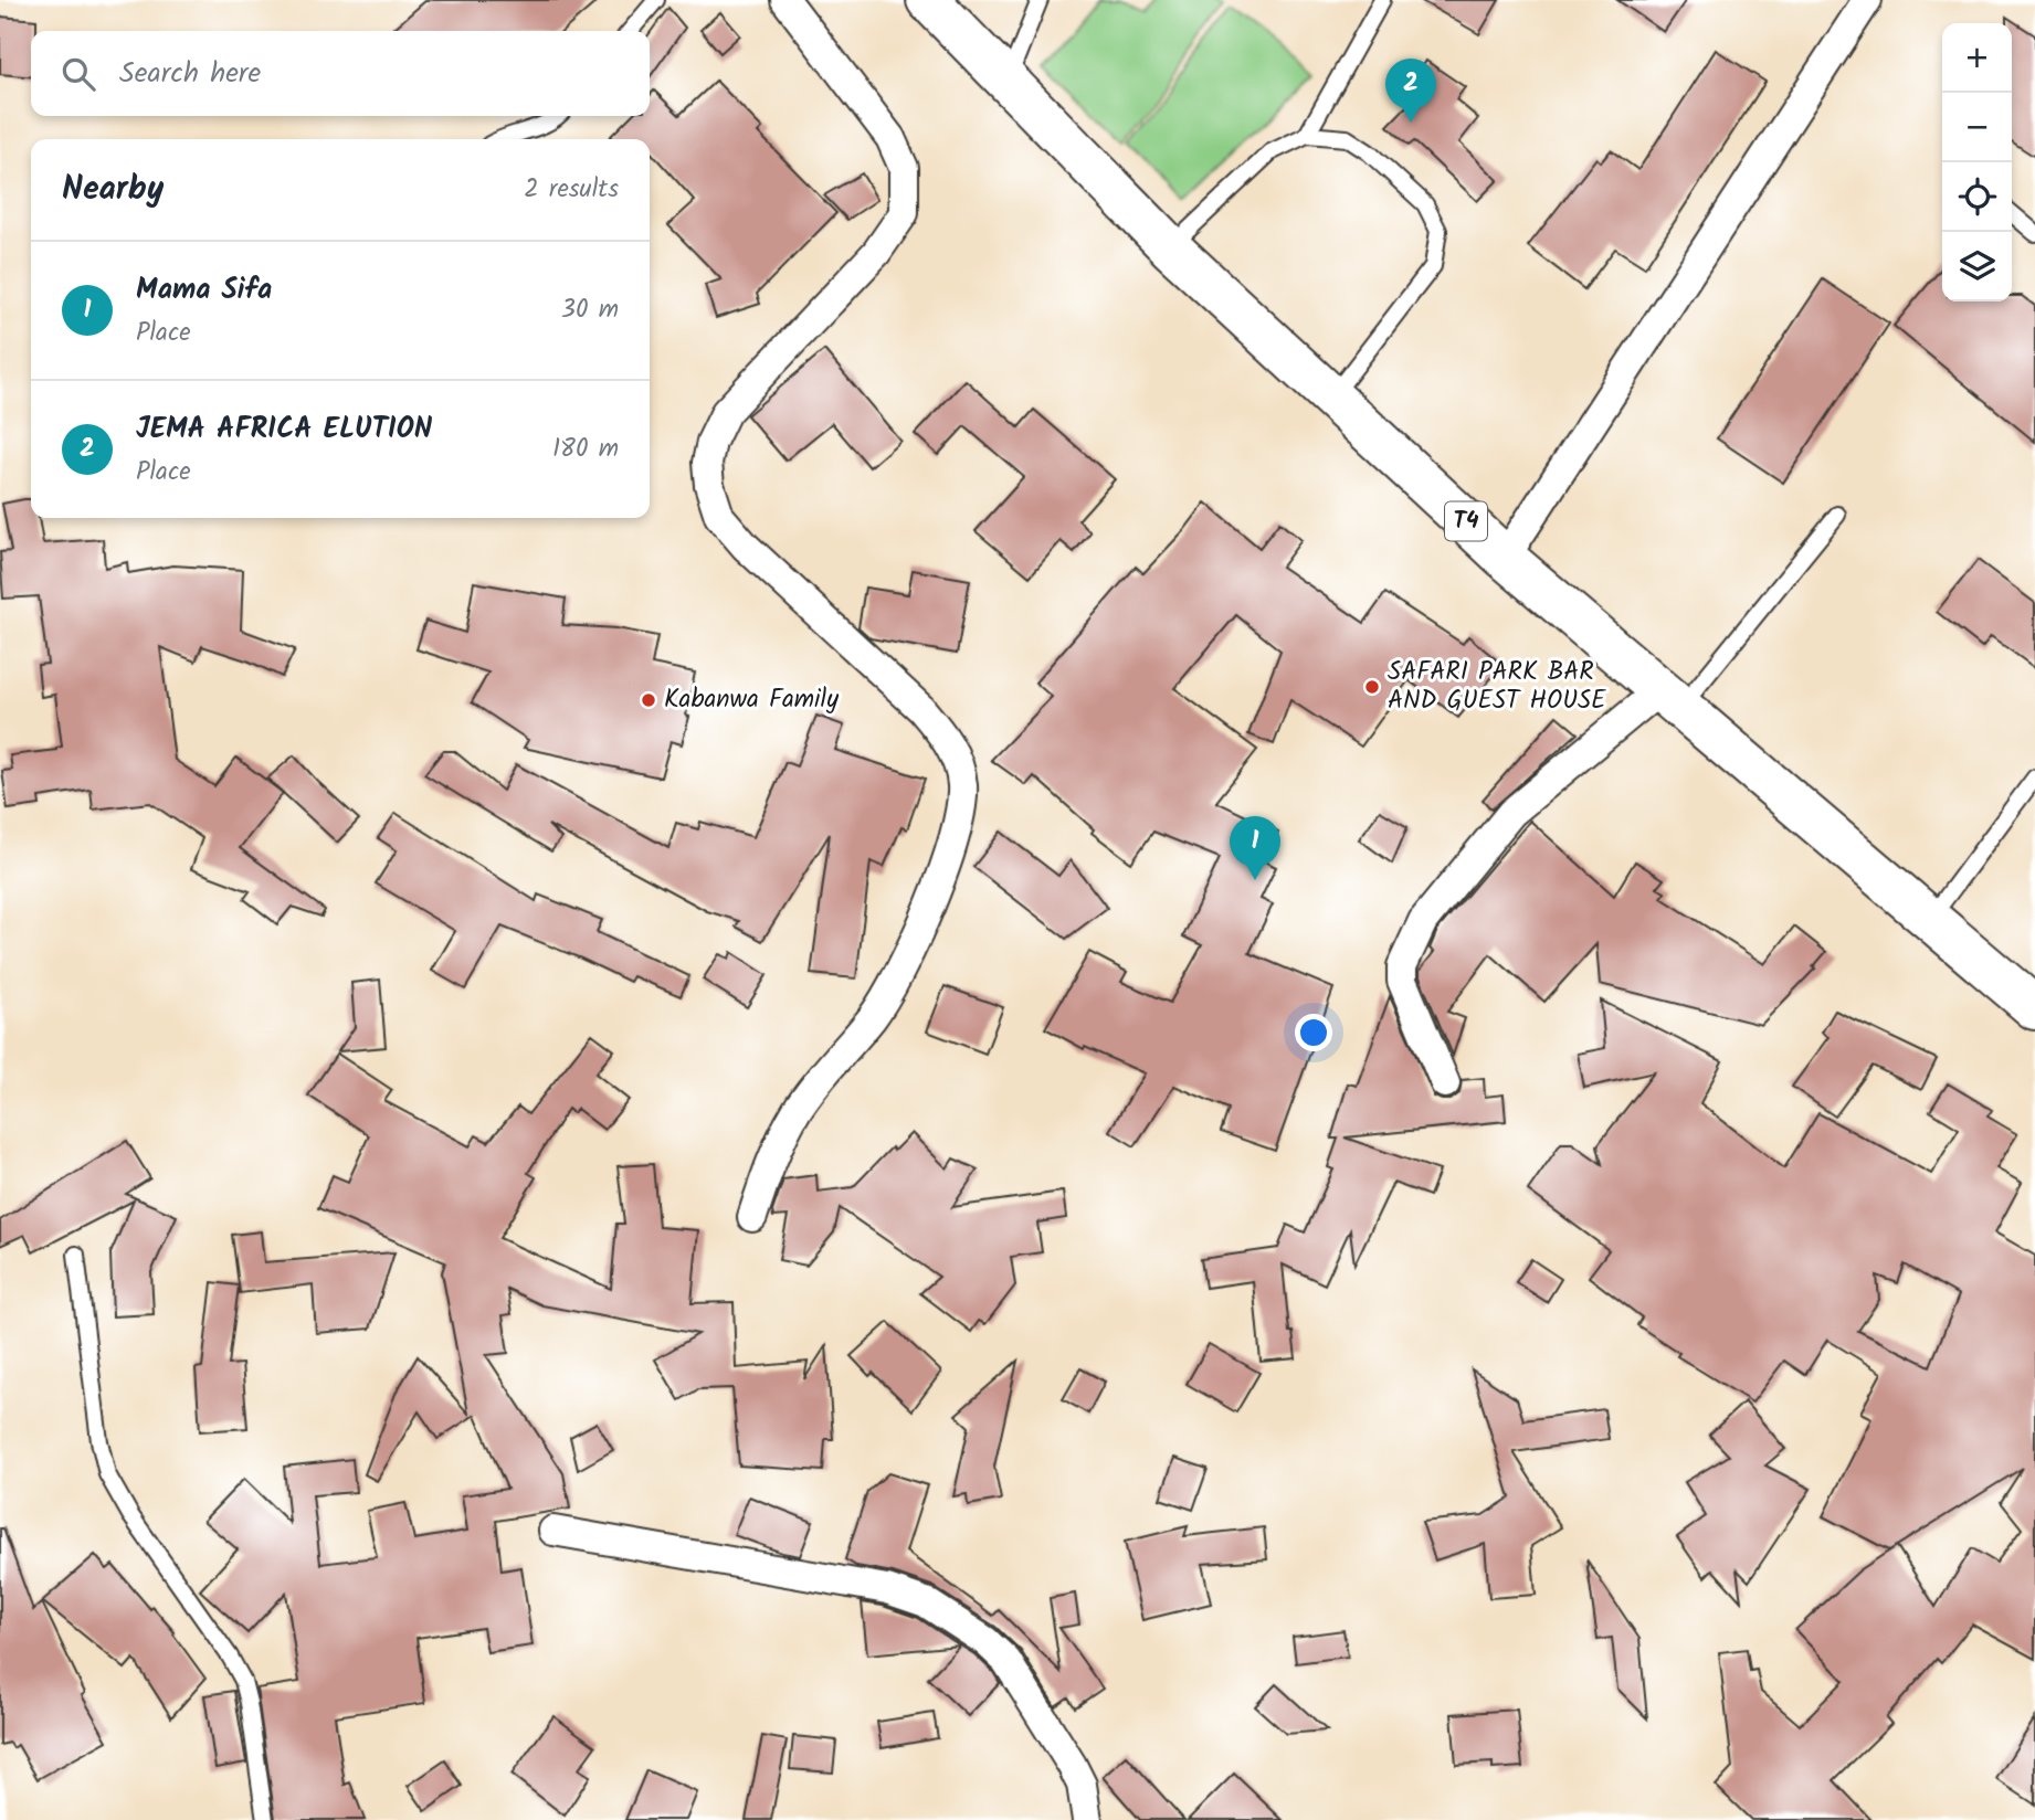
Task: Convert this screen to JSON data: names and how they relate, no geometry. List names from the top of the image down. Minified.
{"streets":{"highway":["T4"]},"places":["SAFARI PARK BAR AND GUEST HOUSE","Kabanwa Family"],"page":{"map_buttons":["+","−"],"search":"Search here","pins":["2","1"],"heading":["Nearby","2 results"],"list":[{"mark":"1","name":"Mama Sifa","note":"Place","value":"30 m"},{"mark":"2","name":"JEMA AFRICA ELUTION","note":"Place","value":"180 m"}]}}
